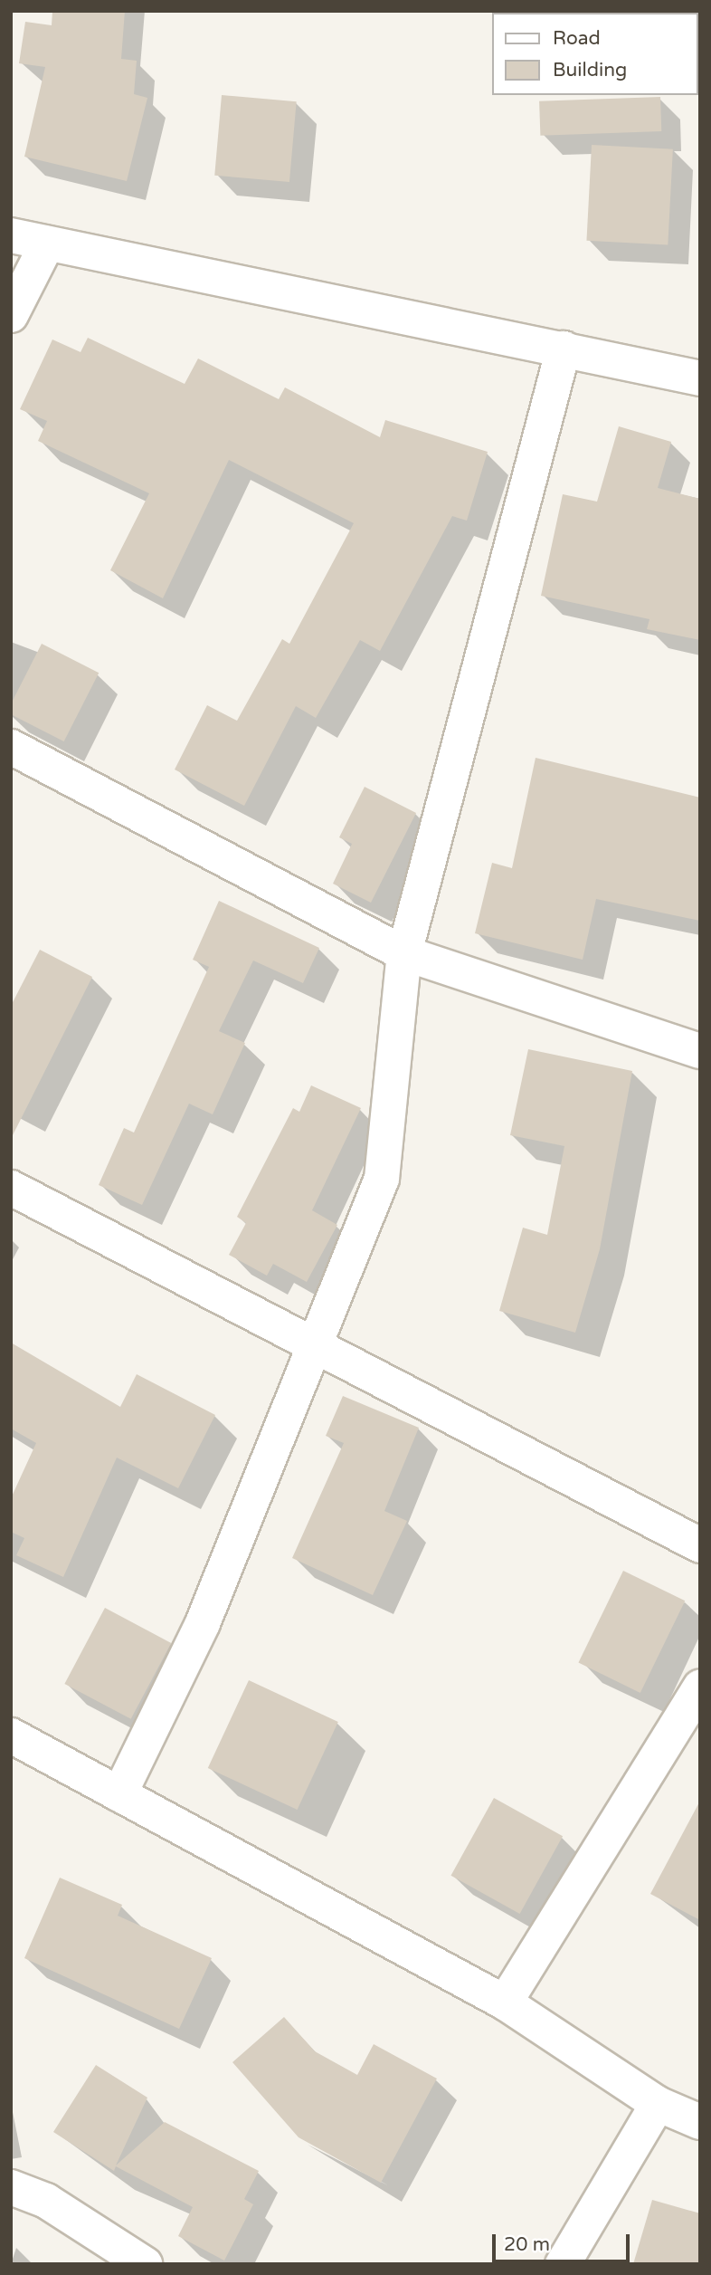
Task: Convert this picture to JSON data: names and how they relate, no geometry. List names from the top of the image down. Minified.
{"legend":["Road","Building"],"scale_bar":"20 m"}
